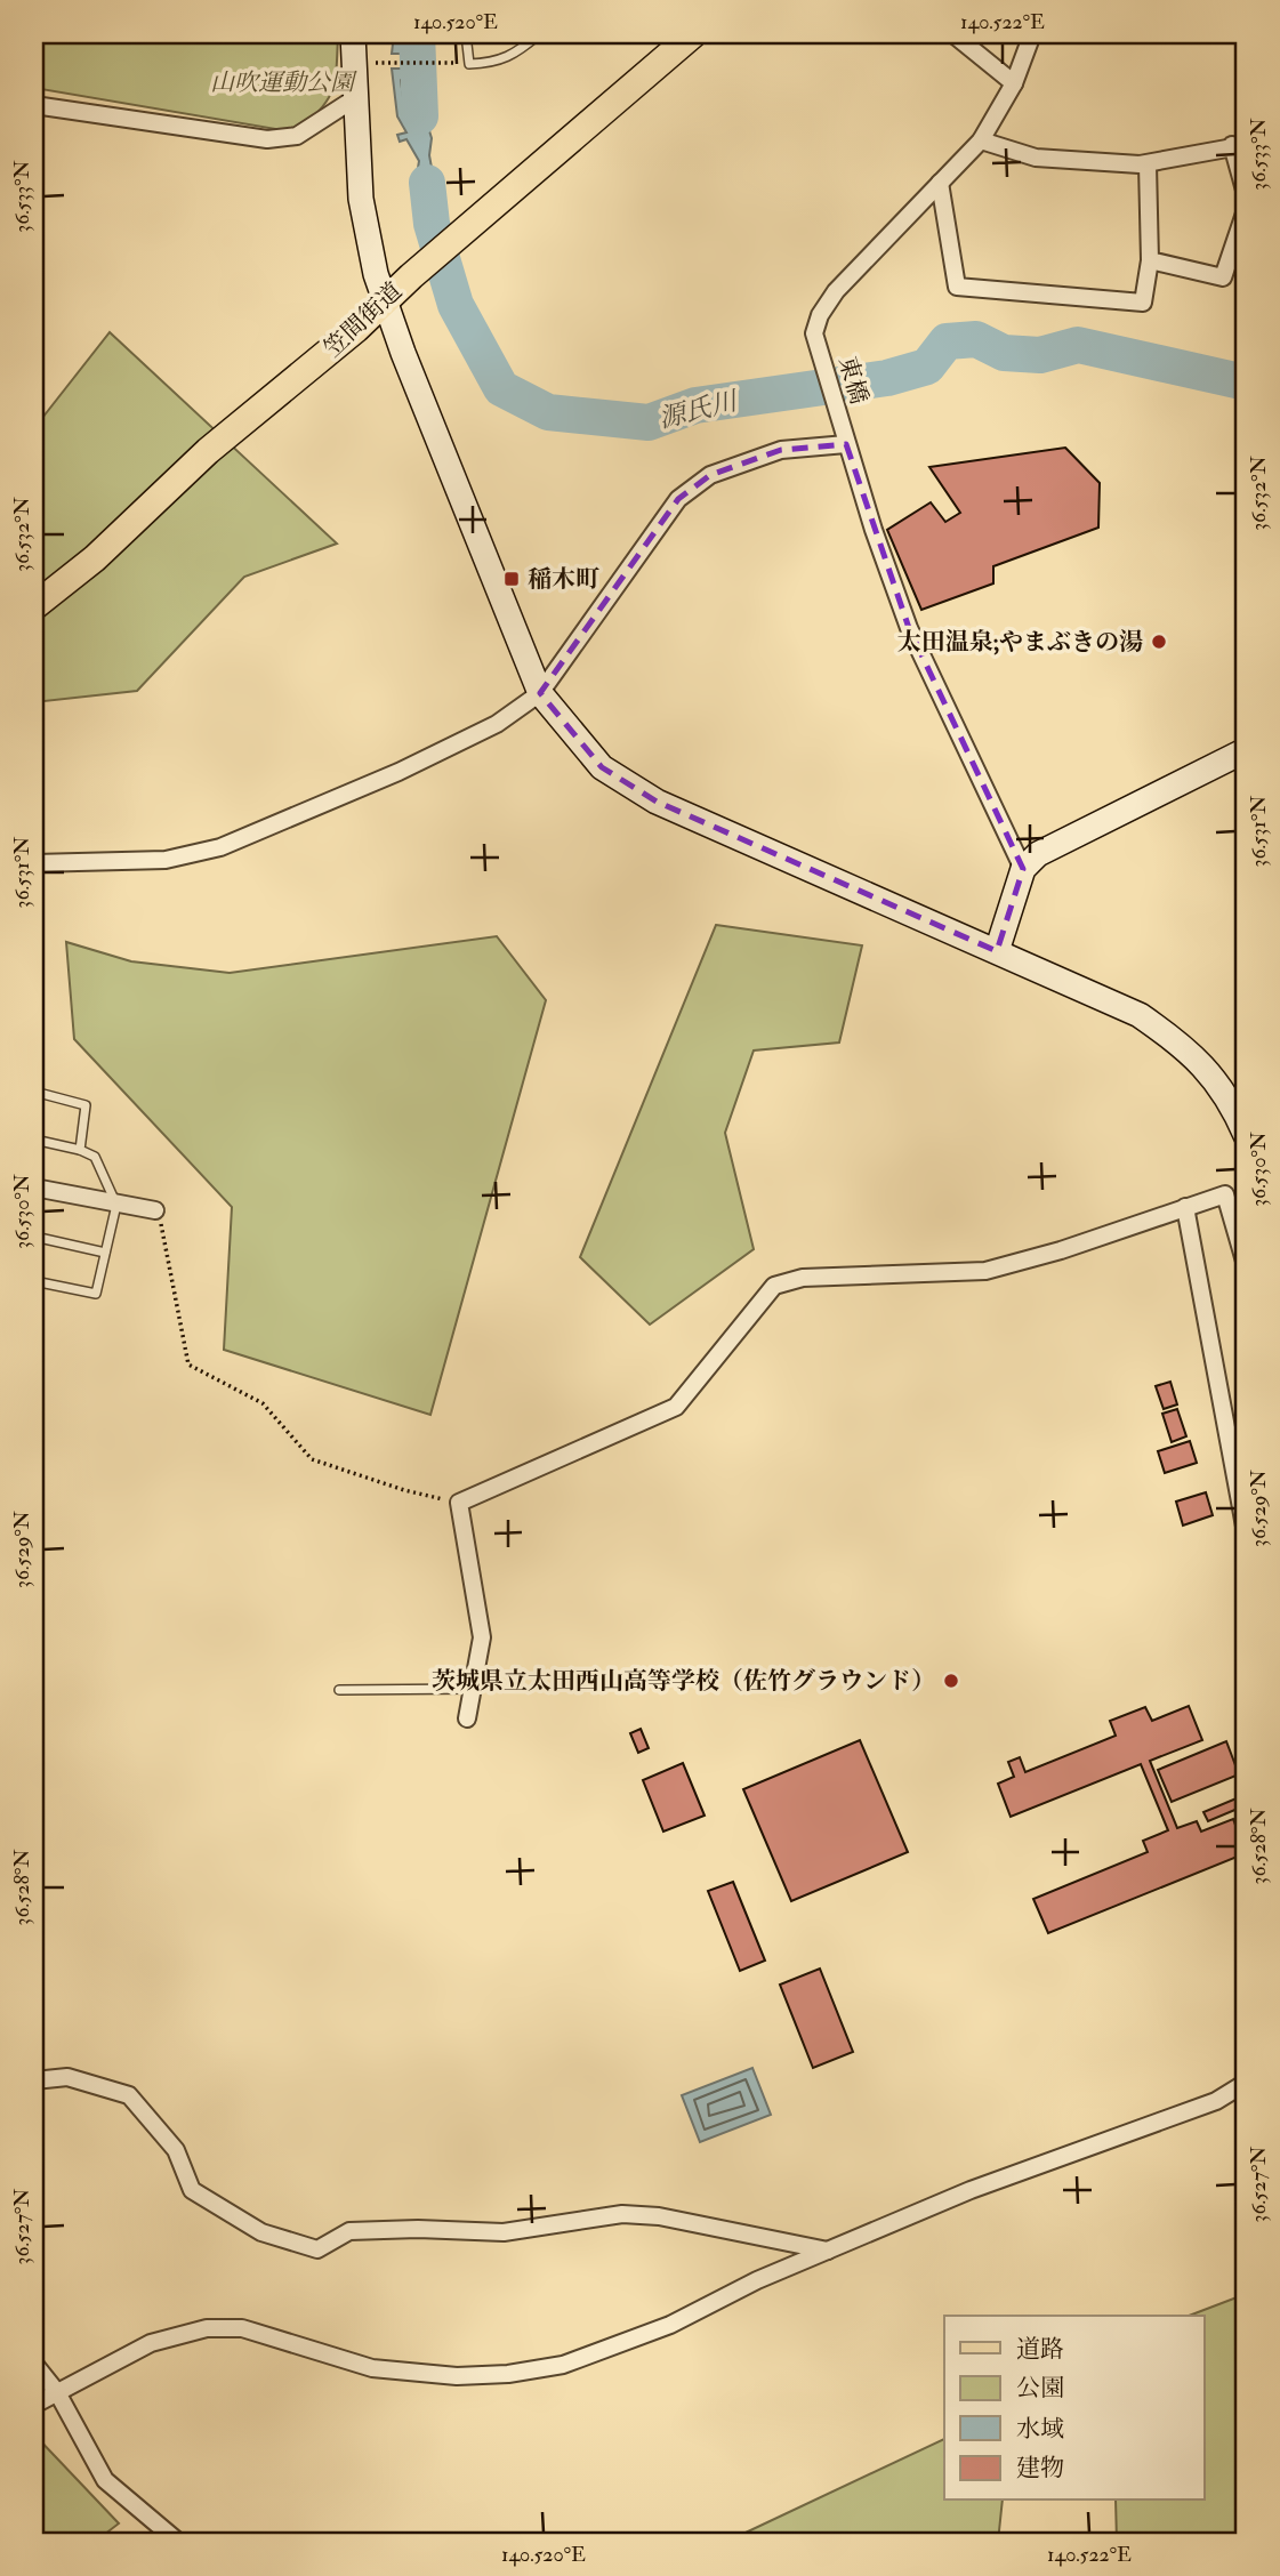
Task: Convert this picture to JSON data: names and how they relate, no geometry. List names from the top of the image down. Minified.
{"streets":{"main road":["笠間街道"],"street":["東橋"]},"water":["源氏川"],"parks":["山吹運動公園"],"places":{"transit":["稲木町"],"other":["太田温泉;やまぶきの湯","茨城県立太田西山高等学校（佐竹グラウンド）"]},"legend":["道路","公園","水域","建物"],"coordinates":["140.520°E","140.522°E","36.533°N","36.532°N","36.531°N","36.530°N","36.529°N","36.528°N","36.527°N"]}
